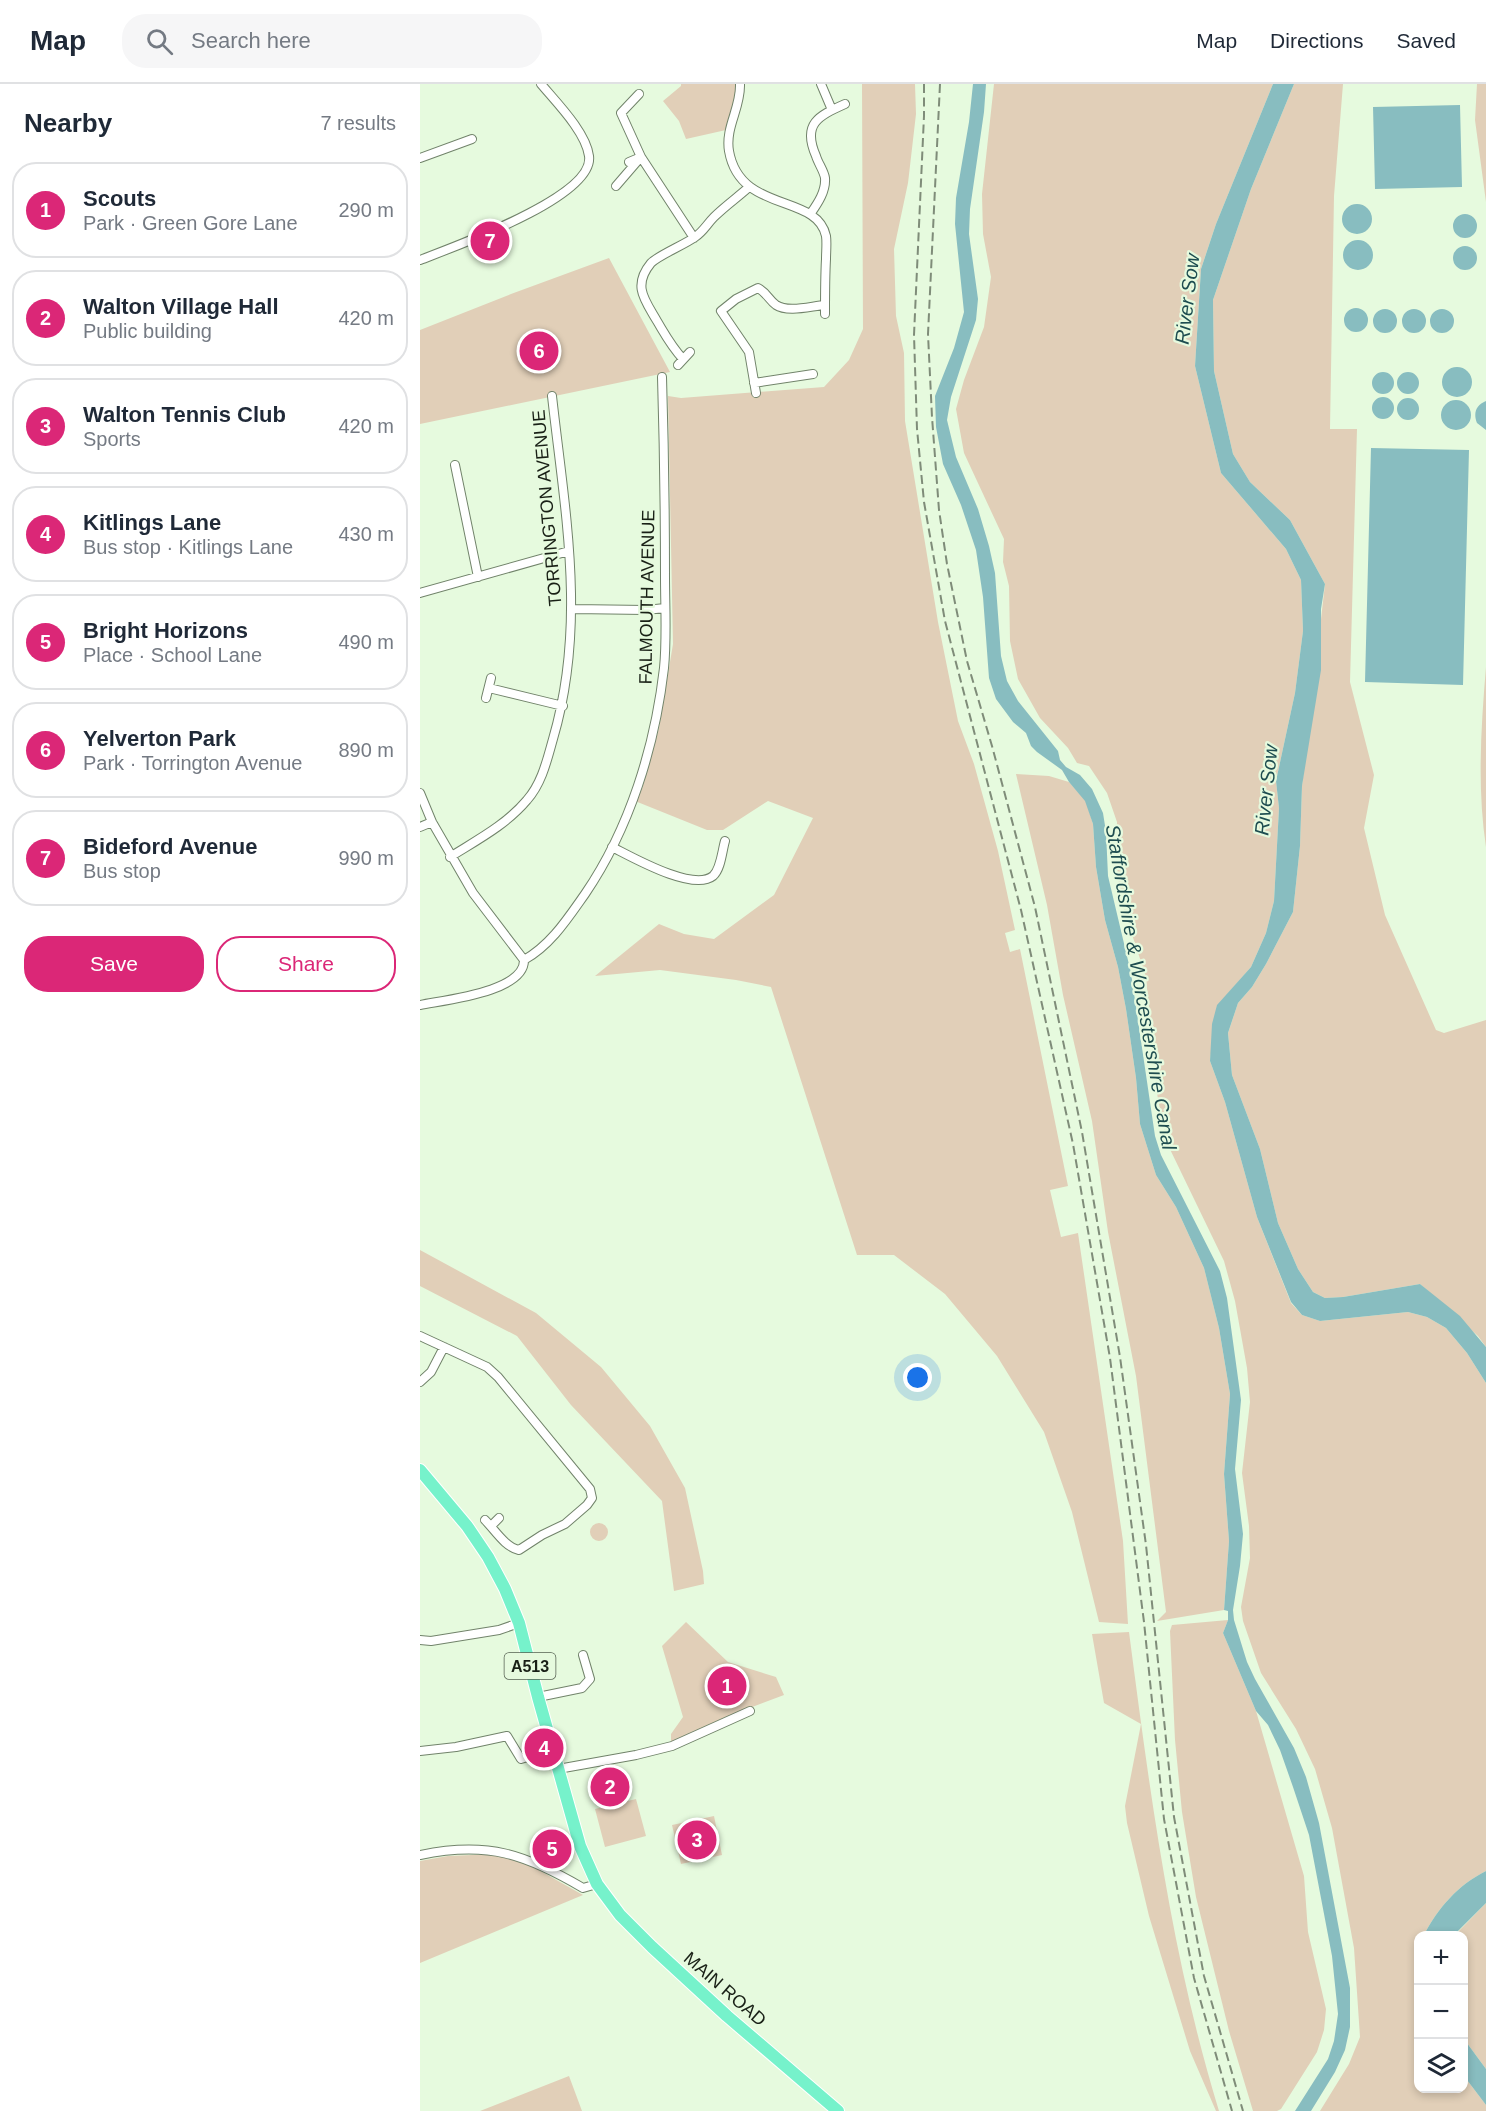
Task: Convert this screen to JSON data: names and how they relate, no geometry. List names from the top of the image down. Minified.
{"streets":{"highway":["A513","MAIN ROAD"],"street":["TORRINGTON AVENUE","FALMOUTH AVENUE"]},"crossings":[["A513","MAIN ROAD"]],"water":["River Sow","Staffordshire & Worcestershire Canal"],"page":{"header":"Map","search":"Search here","nav":["Map","Directions","Saved"],"heading":["Nearby","7 results"],"list":[{"mark":"1","name":"Scouts","note":"Park · Green Gore Lane","value":"290 m"},{"mark":"2","name":"Walton Village Hall","note":"Public building","value":"420 m"},{"mark":"3","name":"Walton Tennis Club","note":"Sports","value":"420 m"},{"mark":"4","name":"Kitlings Lane","note":"Bus stop · Kitlings Lane","value":"430 m"},{"mark":"5","name":"Bright Horizons","note":"Place · School Lane","value":"490 m"},{"mark":"6","name":"Yelverton Park","note":"Park · Torrington Avenue","value":"890 m"},{"mark":"7","name":"Bideford Avenue","note":"Bus stop","value":"990 m"}],"pins":["7","6","1","4","2","3","5"],"buttons":["Save","Share"],"map_buttons":["+","−"]}}
